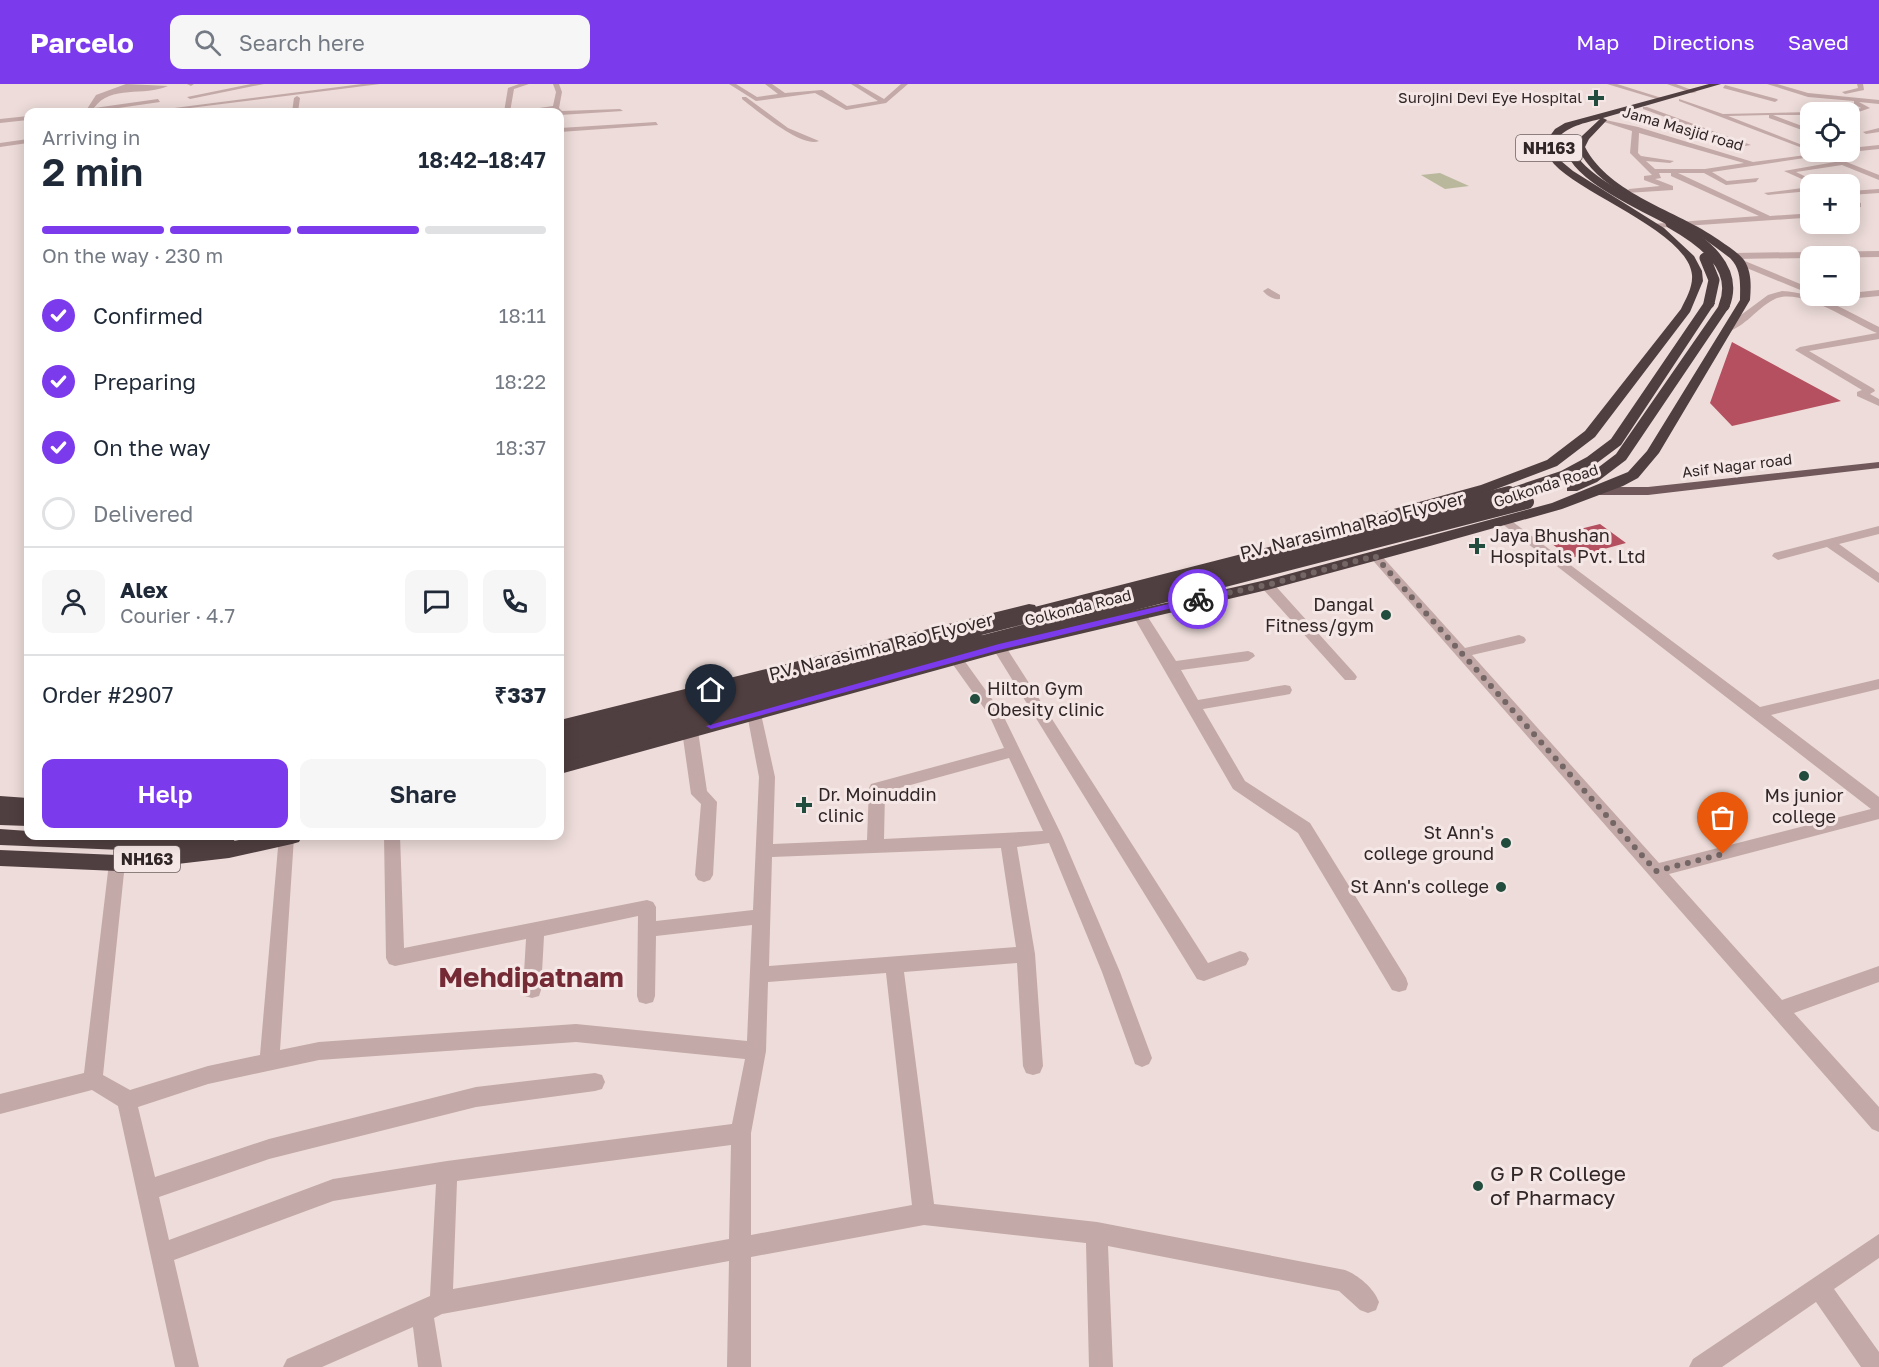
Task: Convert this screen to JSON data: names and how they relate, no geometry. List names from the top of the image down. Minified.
{"streets":{"highway":["NH163","Golkonda Road","P.V. Narasimha Rao Flyover"],"main road":["Asif Nagar road"],"street":["Jama Masjid road"]},"crossings":[["Jama Masjid road","NH163"],["Jama Masjid road","Golkonda Road"],["NH163","Golkonda Road"],["Asif Nagar road","Golkonda Road"]],"districts":["Mehdipatnam"],"places":{"health":["Surojini Devi Eye Hospital","Jaya Bhushan Hospitals Pvt. Ltd","Dr. Moinuddin clinic"],"other":["Dangal Fitness/gym","Hilton Gym Obesity clinic","Ms junior college","St Ann's college ground","St Ann's college","G P R College of Pharmacy"]},"page":{"header":"Parcelo","search":"Search here","nav":["Map","Directions","Saved"],"map_buttons":["+","−"],"heading":["2 min","Arriving in","18:42–18:47"],"panel":["Alex","Courier · 4.7","Order #2907","₹337"],"bar":"On the way · 230 m","list":[["Confirmed","18:11"],["Preparing","18:22"],["On the way","18:37"],"Delivered"],"buttons":["Help","Share"]}}
